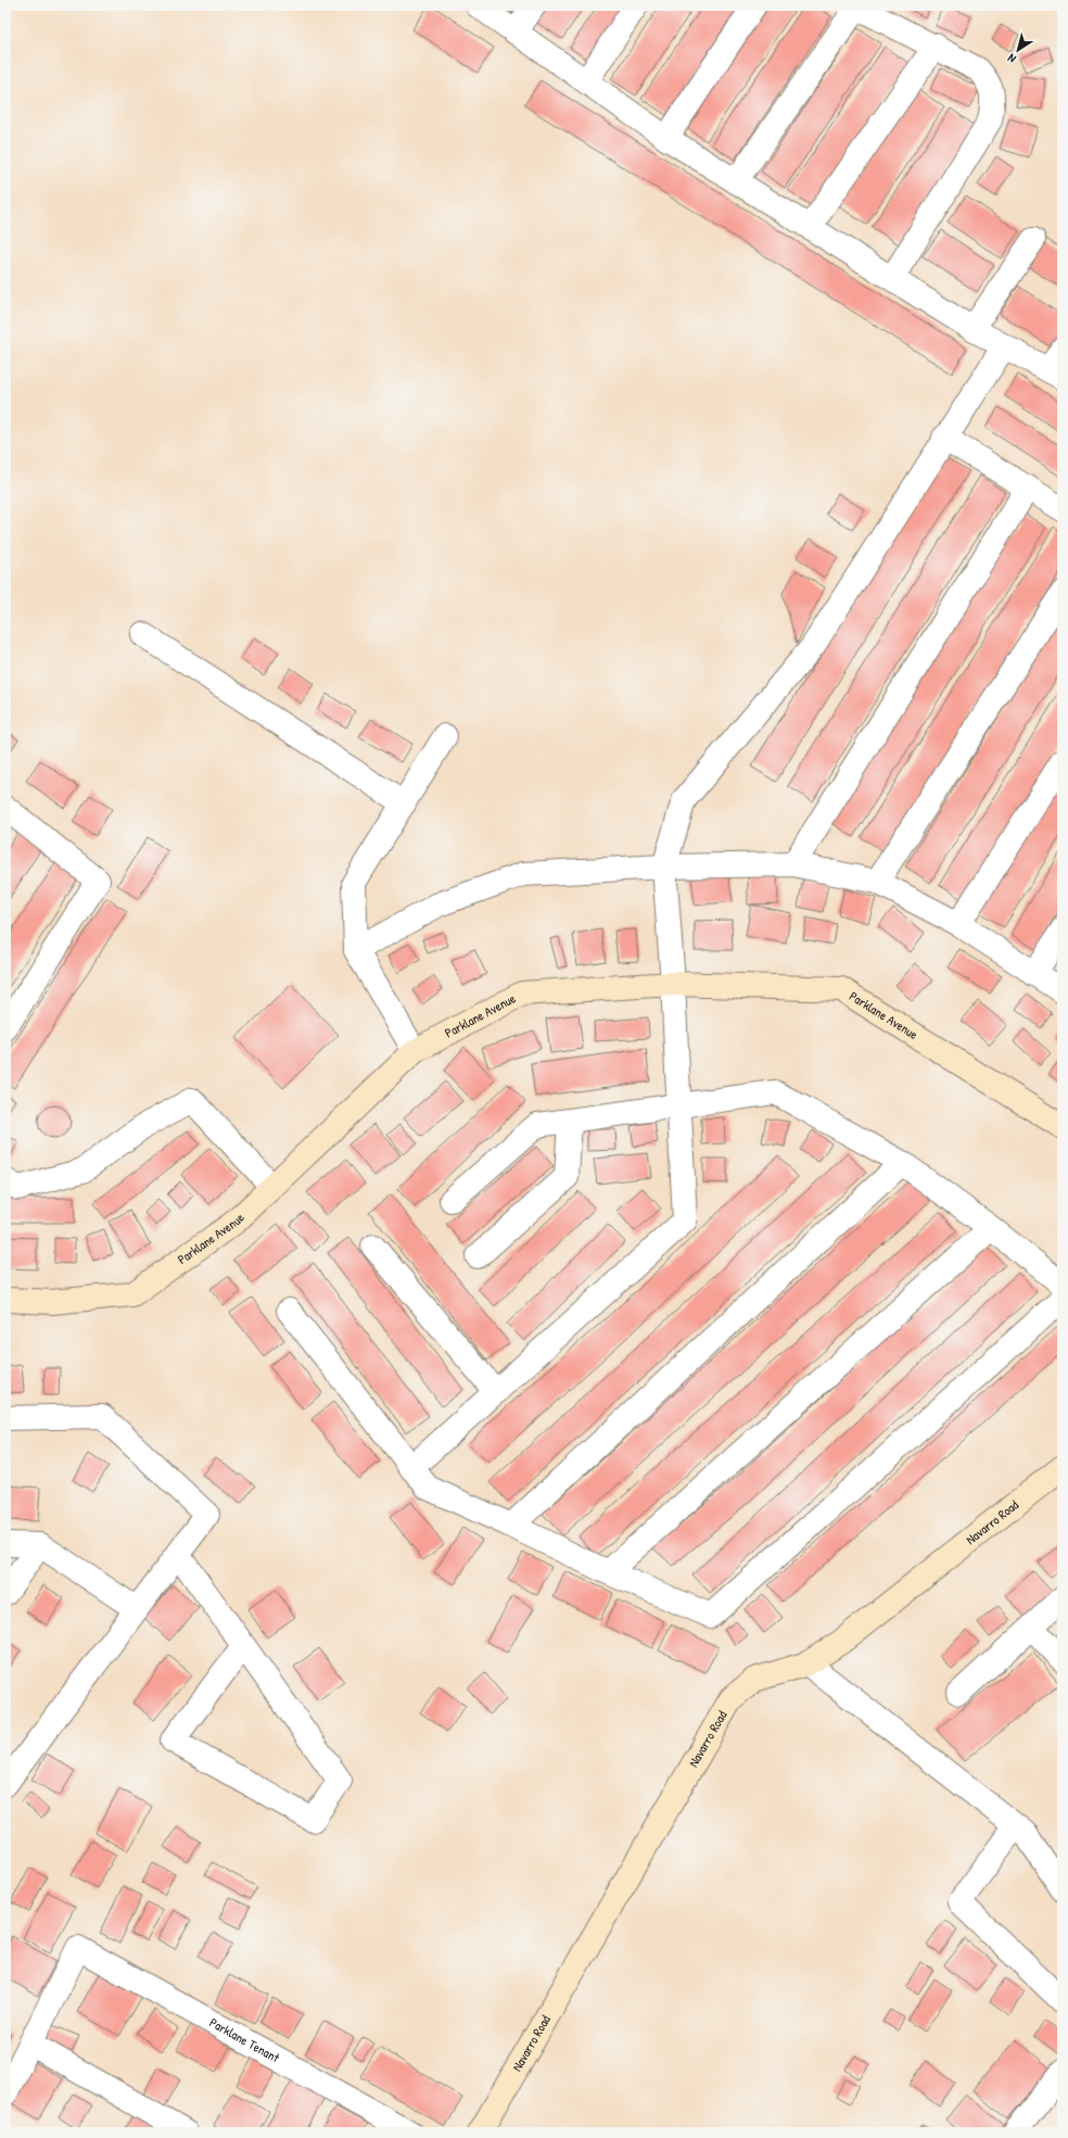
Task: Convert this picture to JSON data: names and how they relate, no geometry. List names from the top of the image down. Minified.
{"streets":{"street":["Parklane Avenue","Navarro Road","Parklane Tenant"]},"north":"bottom left"}
